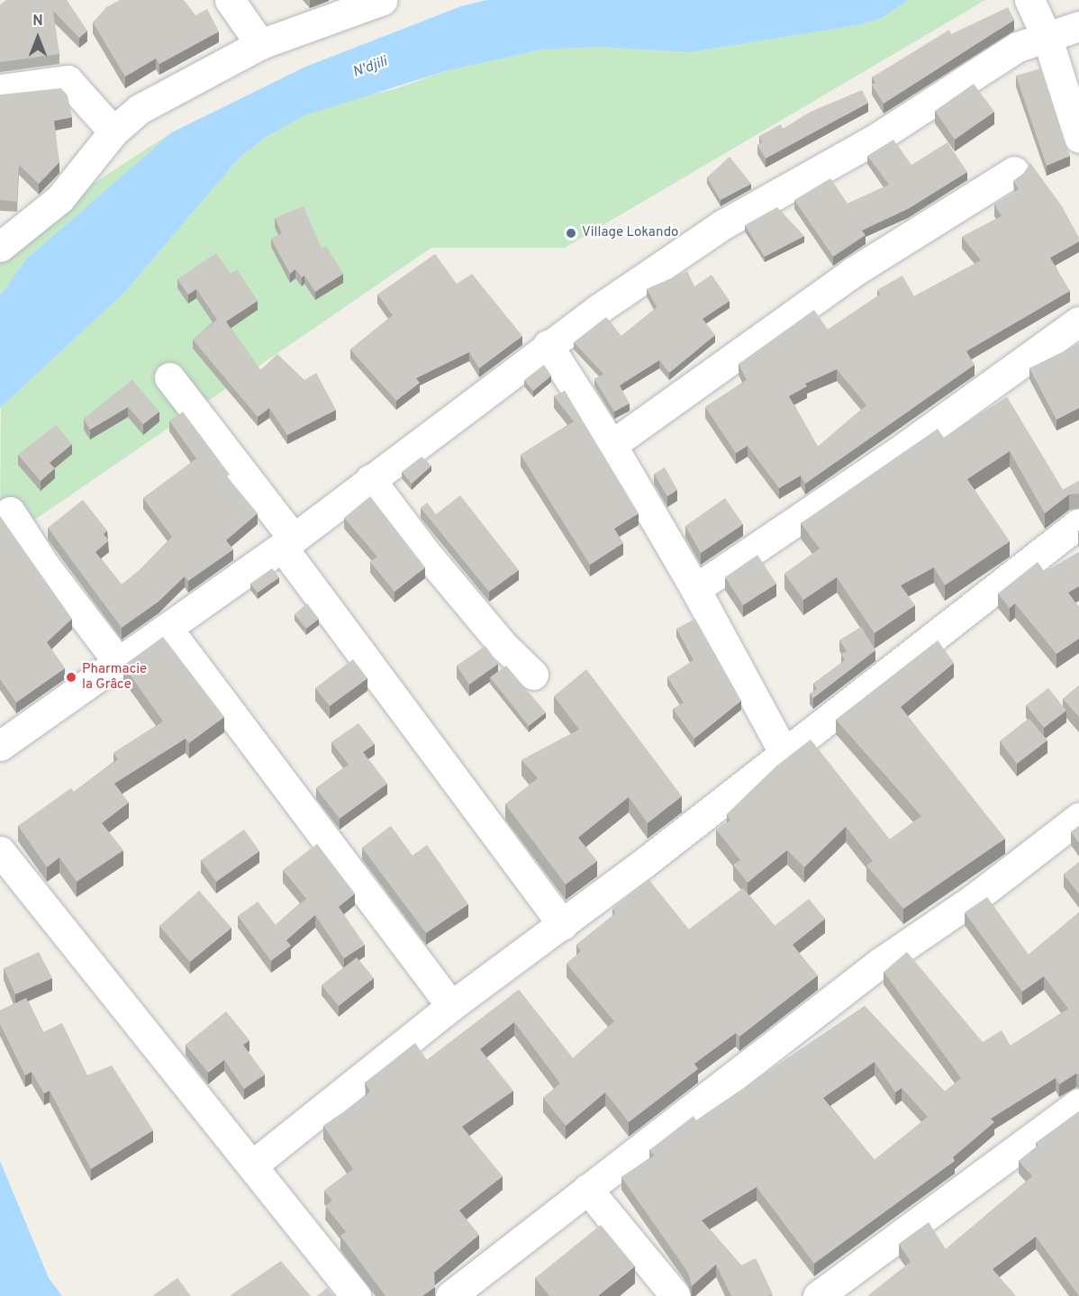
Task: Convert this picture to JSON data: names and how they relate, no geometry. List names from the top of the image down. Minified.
{"water":["N'djili"],"places":["Village Lokando","Pharmacie la Grâce"],"north":"top"}
